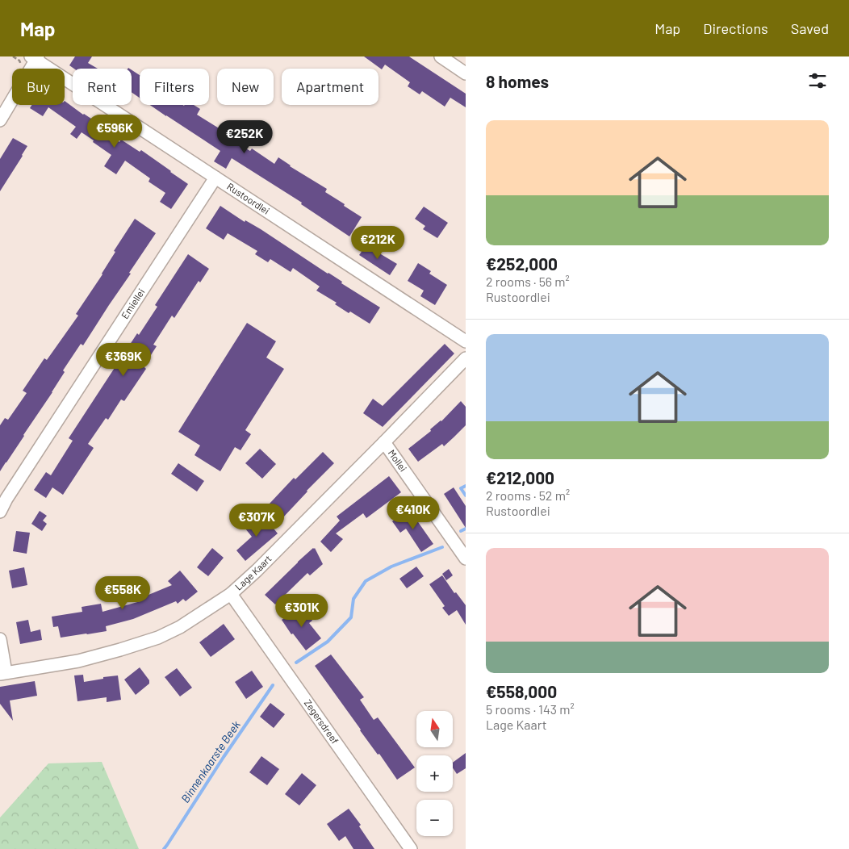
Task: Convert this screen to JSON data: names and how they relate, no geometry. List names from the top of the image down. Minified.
{"streets":{"street":["Rustoordlei","Emiellei","Mollei","Lage Kaart","Zegersdreef"]},"crossings":[["Rustoordlei","Emiellei"],["Mollei","Lage Kaart"],["Lage Kaart","Zegersdreef"]],"water":["Binnenkaarste Beek"],"north":"top","page":{"header":"Map","nav":["Map","Directions","Saved"],"heading":"8 homes","chip":["Buy","Rent","Filters","New","Apartment"],"list":[{"name":"€252,000","note":"2 rooms · 56 m² · Rustoordlei"},{"name":"€212,000","note":"2 rooms · 52 m² · Rustoordlei"},{"name":"€558,000","note":"5 rooms · 143 m² · Lage Kaart"}],"price":["€596K","€252K","€212K","€369K","€410K","€307K","€558K","€301K"],"map_buttons":["+","−"]}}
